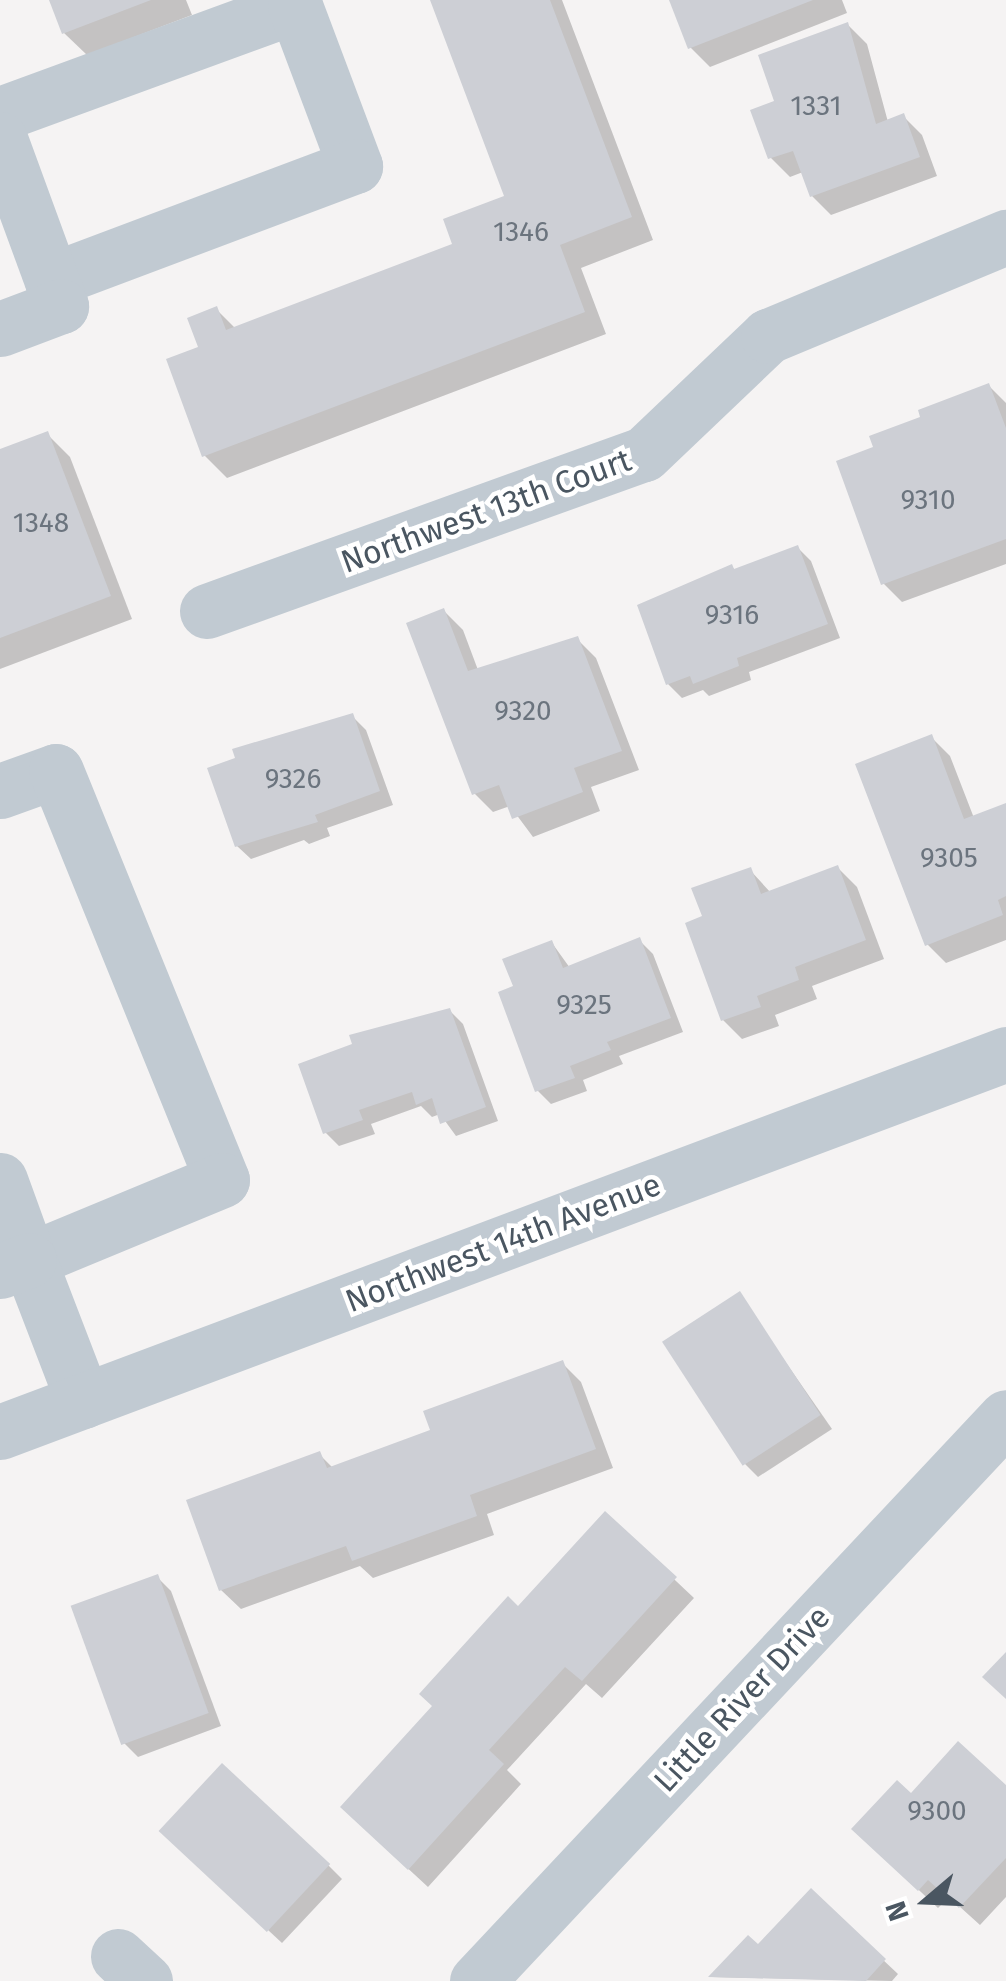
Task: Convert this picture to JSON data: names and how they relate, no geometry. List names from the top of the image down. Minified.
{"streets":{"street":["Northwest 13th Court","Northwest 14th Avenue","Little River Drive"]},"house_numbers":["1331","1346","9310","1348","9316","9320","9326","9305","9325","9300"],"north":"left"}
